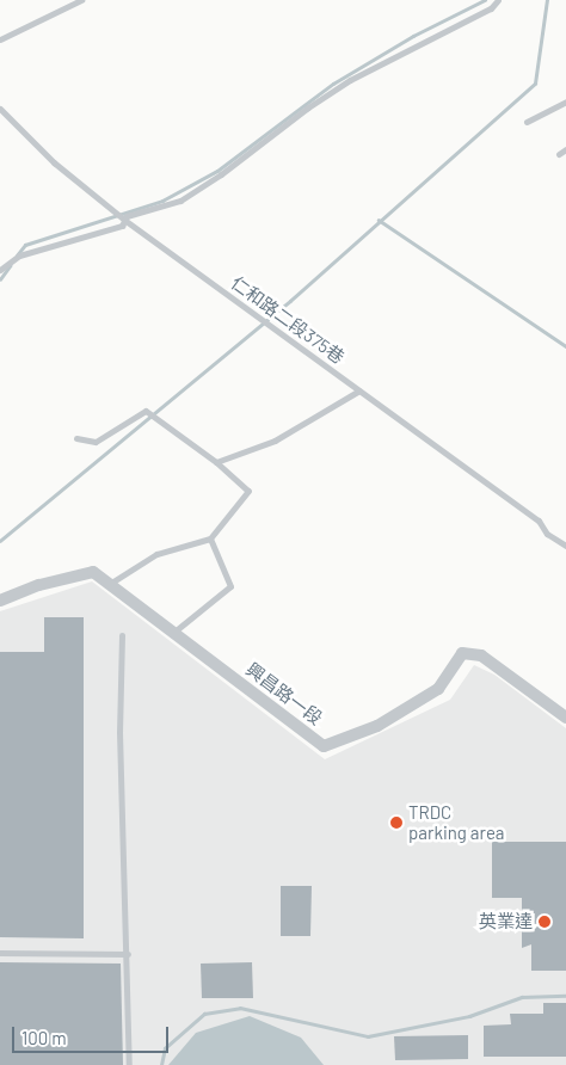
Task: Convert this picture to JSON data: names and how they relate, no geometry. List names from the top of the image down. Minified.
{"streets":{"street":["興昌路一段"],"lane":["仁和路二段375巷"]},"places":["TRDC parking area","英業達"],"scale_bar":"100 m"}
